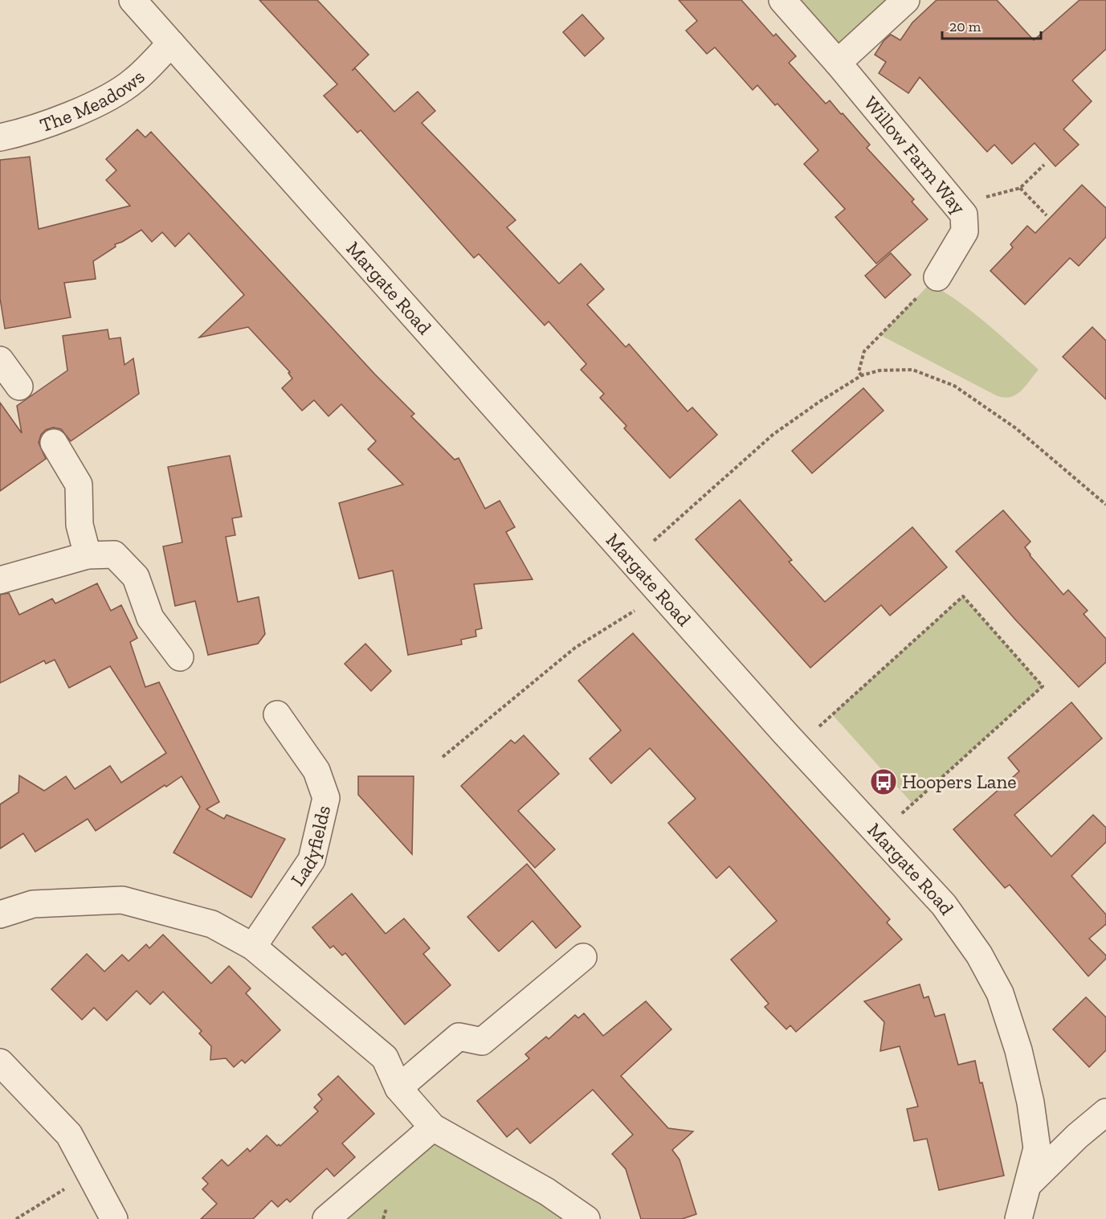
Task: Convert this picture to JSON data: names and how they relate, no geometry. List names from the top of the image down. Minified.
{"streets":{"street":["The Meadows","Willow Farm Way","Margate Road","Ladyfields"]},"crossings":[["The Meadows","Margate Road"]],"places":{"bus stop":["Hoopers Lane"]},"scale_bar":"20 m"}
